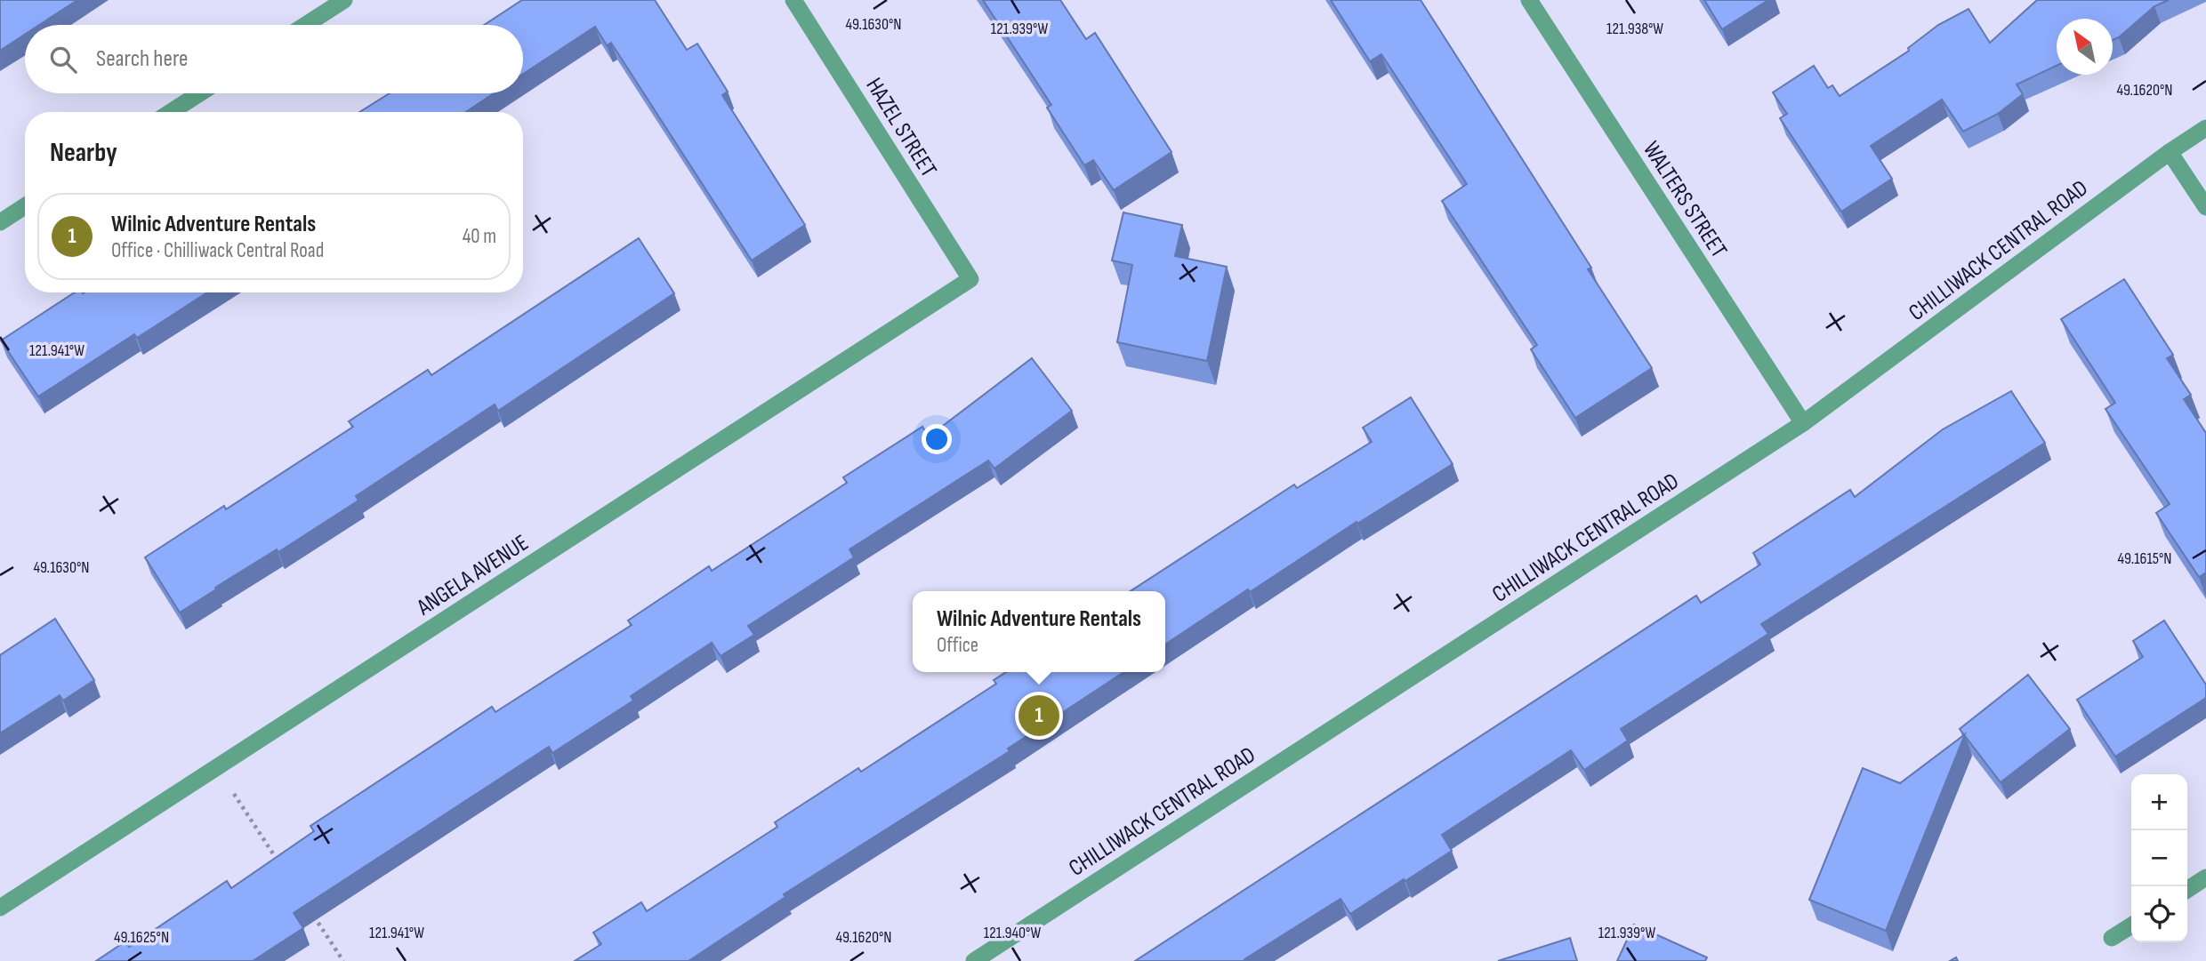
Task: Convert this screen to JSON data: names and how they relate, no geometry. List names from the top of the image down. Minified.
{"streets":{"street":["HAZEL STREET","WALTERS STREET","CHILLIWACK CENTRAL ROAD","ANGELA AVENUE"]},"crossings":[["HAZEL STREET","ANGELA AVENUE"],["WALTERS STREET","CHILLIWACK CENTRAL ROAD"]],"north":"top left","page":{"search":"Search here","heading":"Nearby","list":[{"mark":"1","name":"Wilnic Adventure Rentals","note":"Office · Chilliwack Central Road","value":"40 m"}],"popup":["Wilnic Adventure Rentals","Office"],"pins":"1","map_buttons":["+","−"]},"coordinates":["49.1630°N","121.939°W","121.938°W","49.1620°N","121.941°W","49.1615°N","121.940°W","49.1625°N"]}
